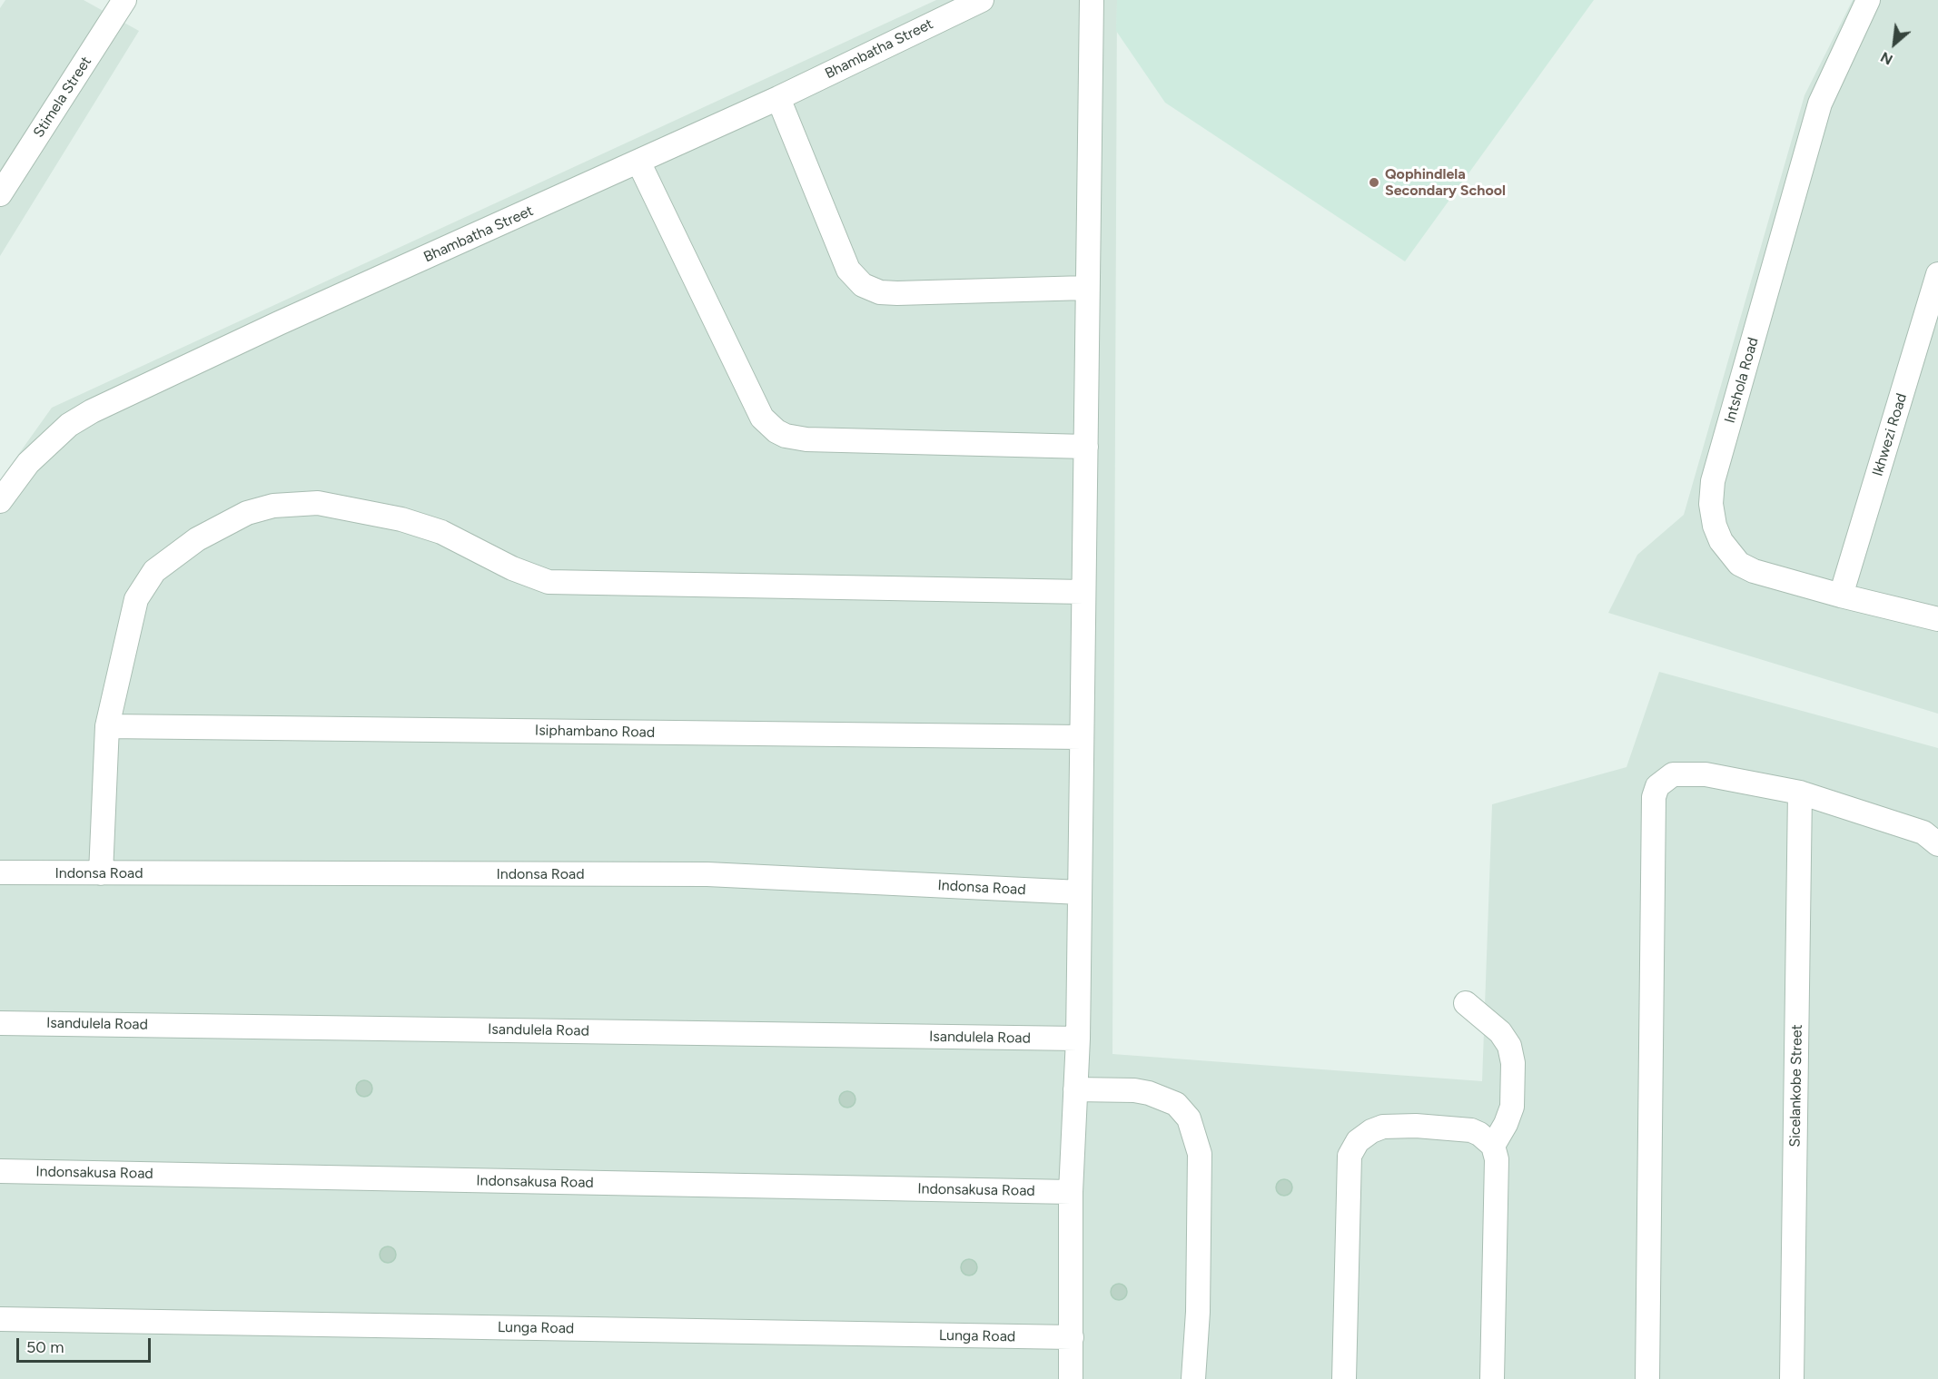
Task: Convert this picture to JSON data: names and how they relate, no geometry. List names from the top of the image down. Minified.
{"streets":{"street":["Bhambatha Street","Stimela Street","Intshola Road","Ikhwezi Road","Isiphambano Road","Indonsa Road","Isandulela Road","Sicelankobe Street","Indonsakusa Road","Lunga Road"]},"crossings":[["Intshola Road","Ikhwezi Road"]],"places":["Qophindlela Secondary School"],"scale_bar":"50 m","north":"bottom left"}
